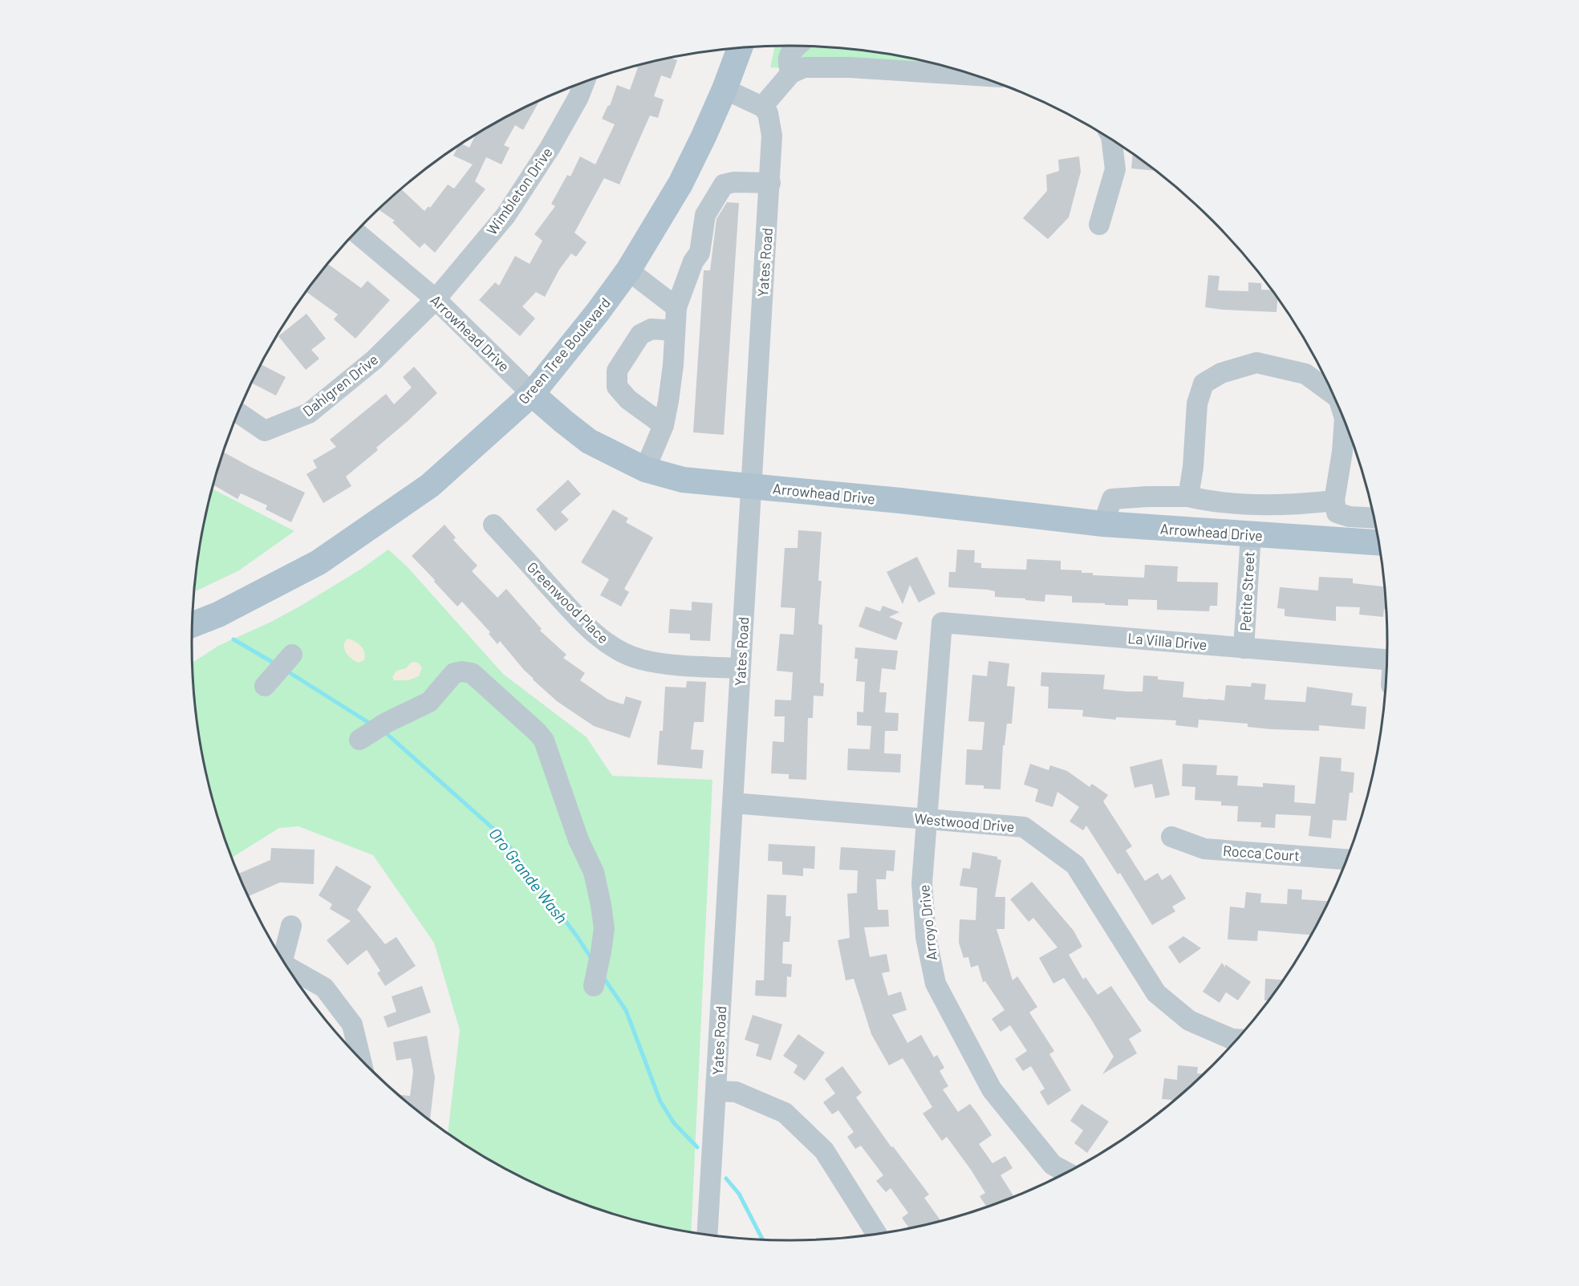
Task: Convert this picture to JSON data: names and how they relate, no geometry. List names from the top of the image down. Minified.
{"streets":{"main road":["Arrowhead Drive","Green Tree Boulevard"],"street":["Wimbleton Drive","Yates Road","Dahlgren Drive","Petite Street","Greenwood Place","La Villa Drive","Westwood Drive","Rocca Court","Arroyo Drive"]},"crossings":[["Wimbleton Drive","Arrowhead Drive"],["Wimbleton Drive","Dahlgren Drive"],["Yates Road","Arrowhead Drive"],["Yates Road","Greenwood Place"],["Yates Road","Westwood Drive"],["Arrowhead Drive","Green Tree Boulevard"],["Arrowhead Drive","Dahlgren Drive"],["Arrowhead Drive","Petite Street"],["Petite Street","La Villa Drive"],["La Villa Drive","Arroyo Drive"],["Westwood Drive","Arroyo Drive"]],"water":["Oro Grande Wash"]}
